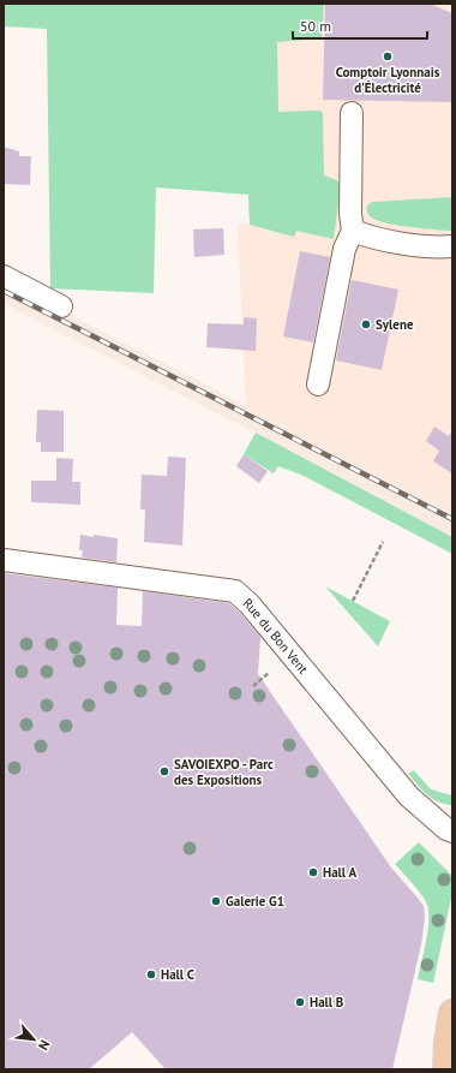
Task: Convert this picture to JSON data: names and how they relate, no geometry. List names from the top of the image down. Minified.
{"streets":{"street":["Rue du Bon Vent"]},"places":["Comptoir Lyonnais d'Électricité","Sylene","SAVOIEXPO - Parc des Expositions","Hall A","Galerie G1","Hall C","Hall B"],"scale_bar":"50 m","north":"bottom right"}
